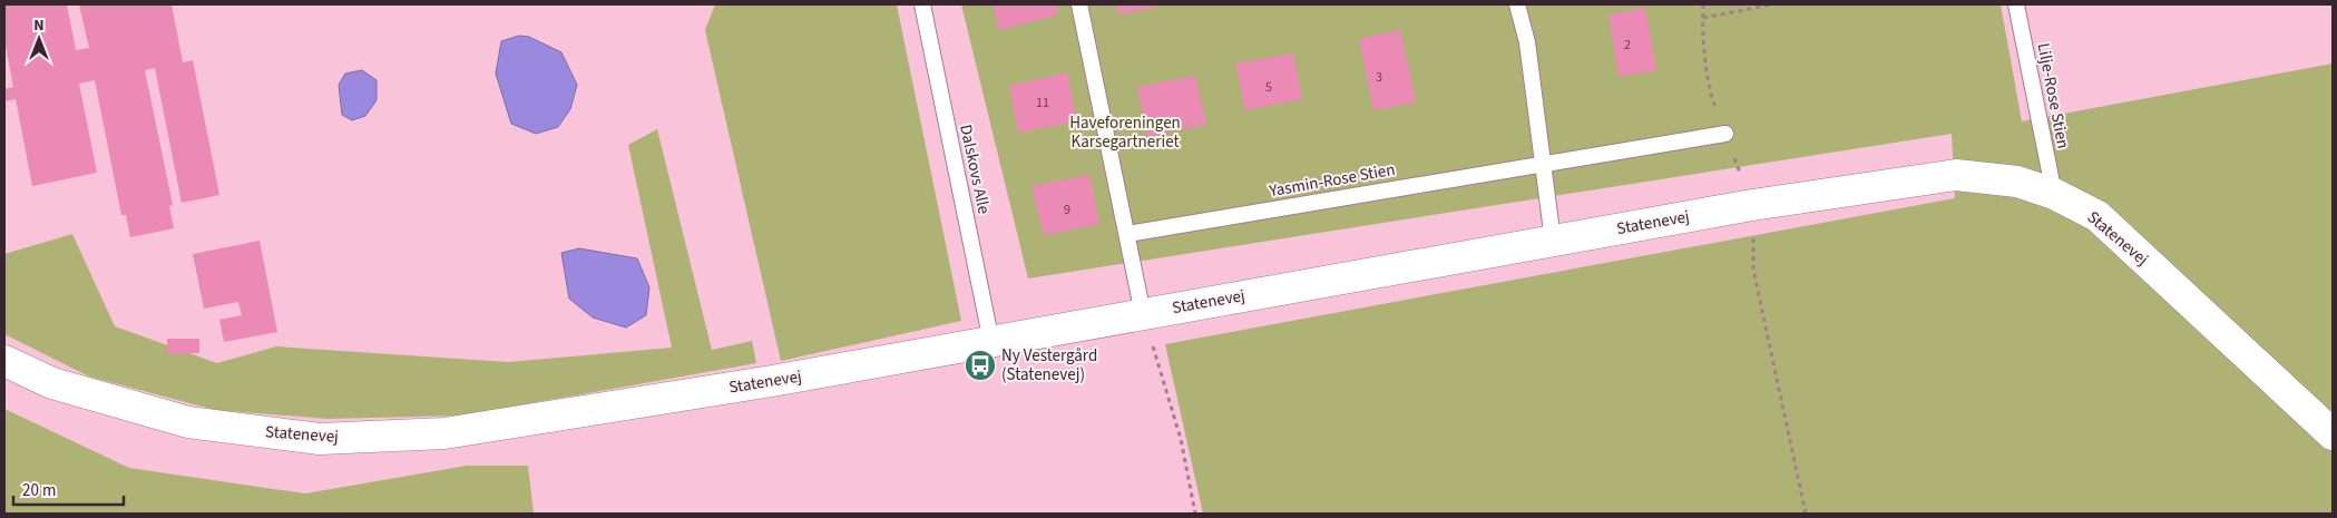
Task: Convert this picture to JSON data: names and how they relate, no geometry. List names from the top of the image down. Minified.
{"streets":{"street":["Statenevej"],"lane":["Lilje-Rose Stien","Dalskovs Alle","Yasmin-Rose Stien"]},"crossings":[["Lilje-Rose Stien","Statenevej"],["Dalskovs Alle","Statenevej"]],"parks":["Haveforeningen Karsegartneriet"],"places":{"bus stop":["Ny Vestergård (Statenevej)"]},"house_numbers":["2","3","5","11","9"],"scale_bar":"20 m","north":"top"}
